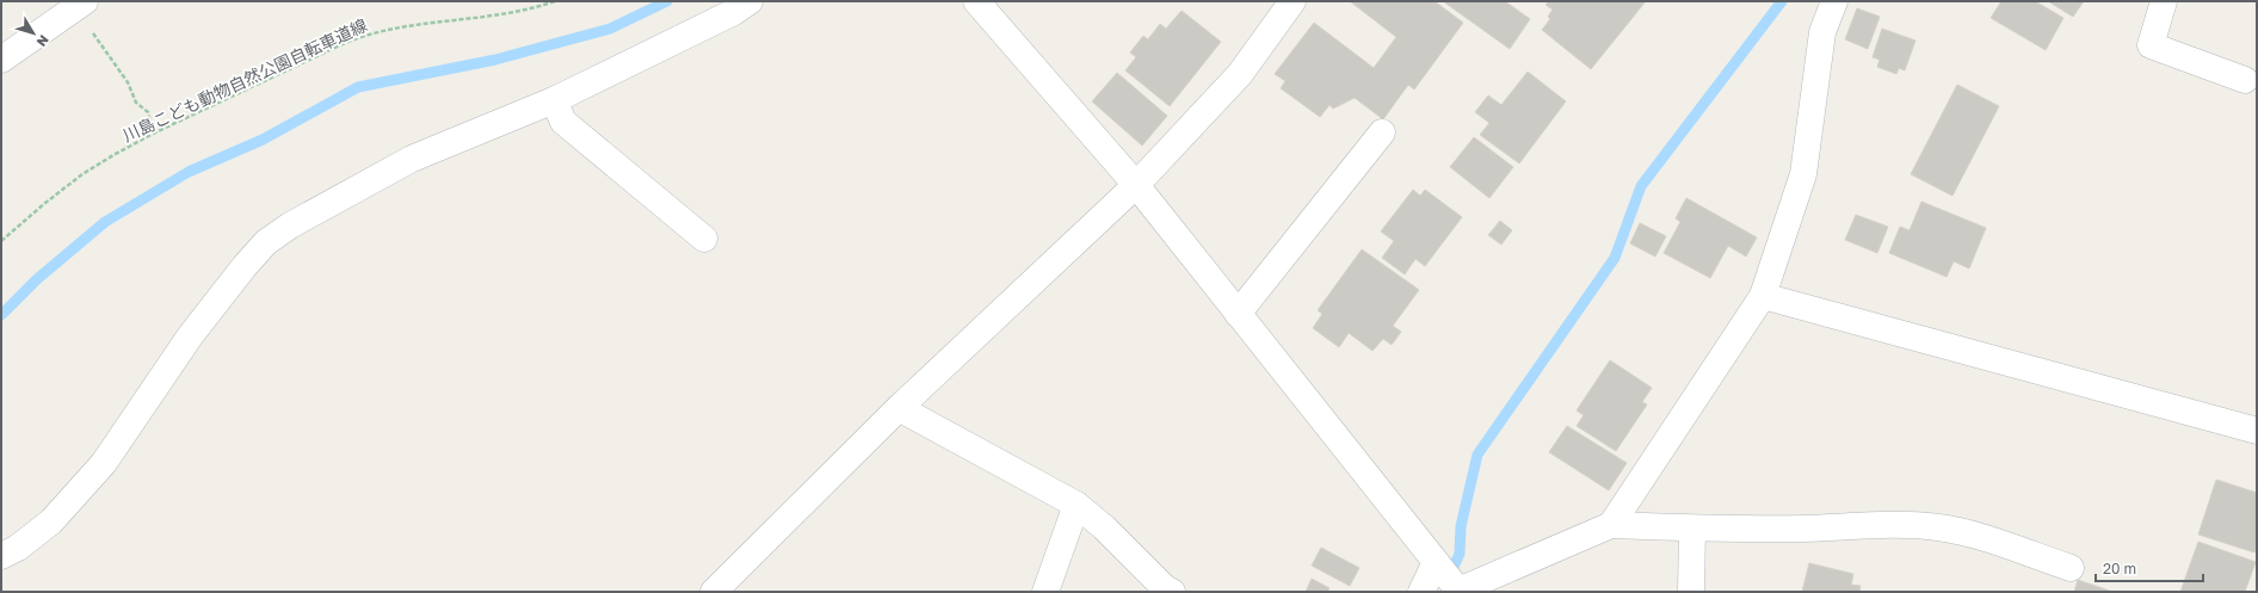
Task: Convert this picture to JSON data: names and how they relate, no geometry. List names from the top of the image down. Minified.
{"streets":{"path":["川島こども動物自然公園自転車道線"]},"scale_bar":"20 m","north":"bottom right"}
